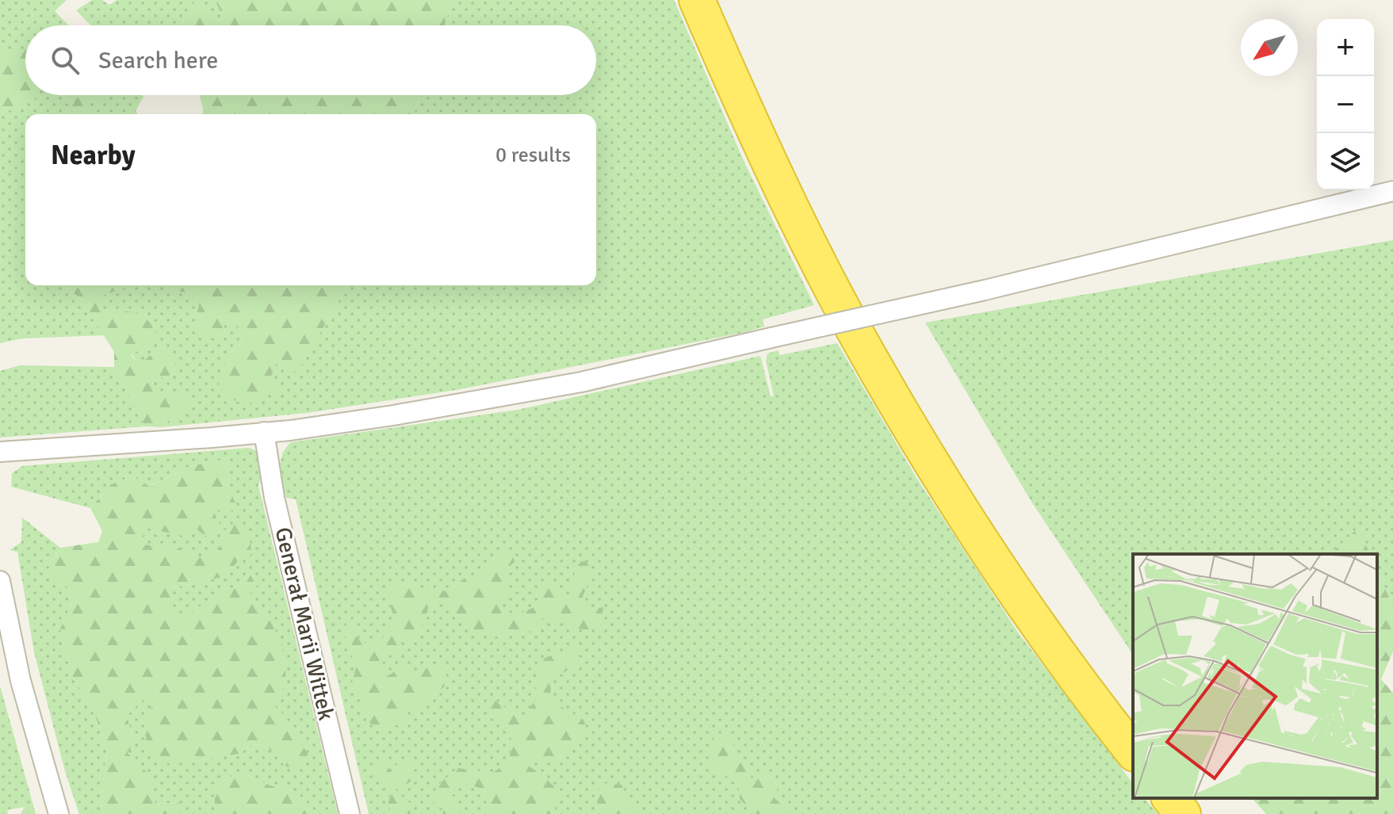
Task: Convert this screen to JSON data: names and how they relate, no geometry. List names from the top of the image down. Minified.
{"streets":{"street":["Generał Marii Wittek"]},"north":"bottom left","page":{"map_buttons":["+","−"],"search":"Search here","heading":["Nearby","0 results"]}}
